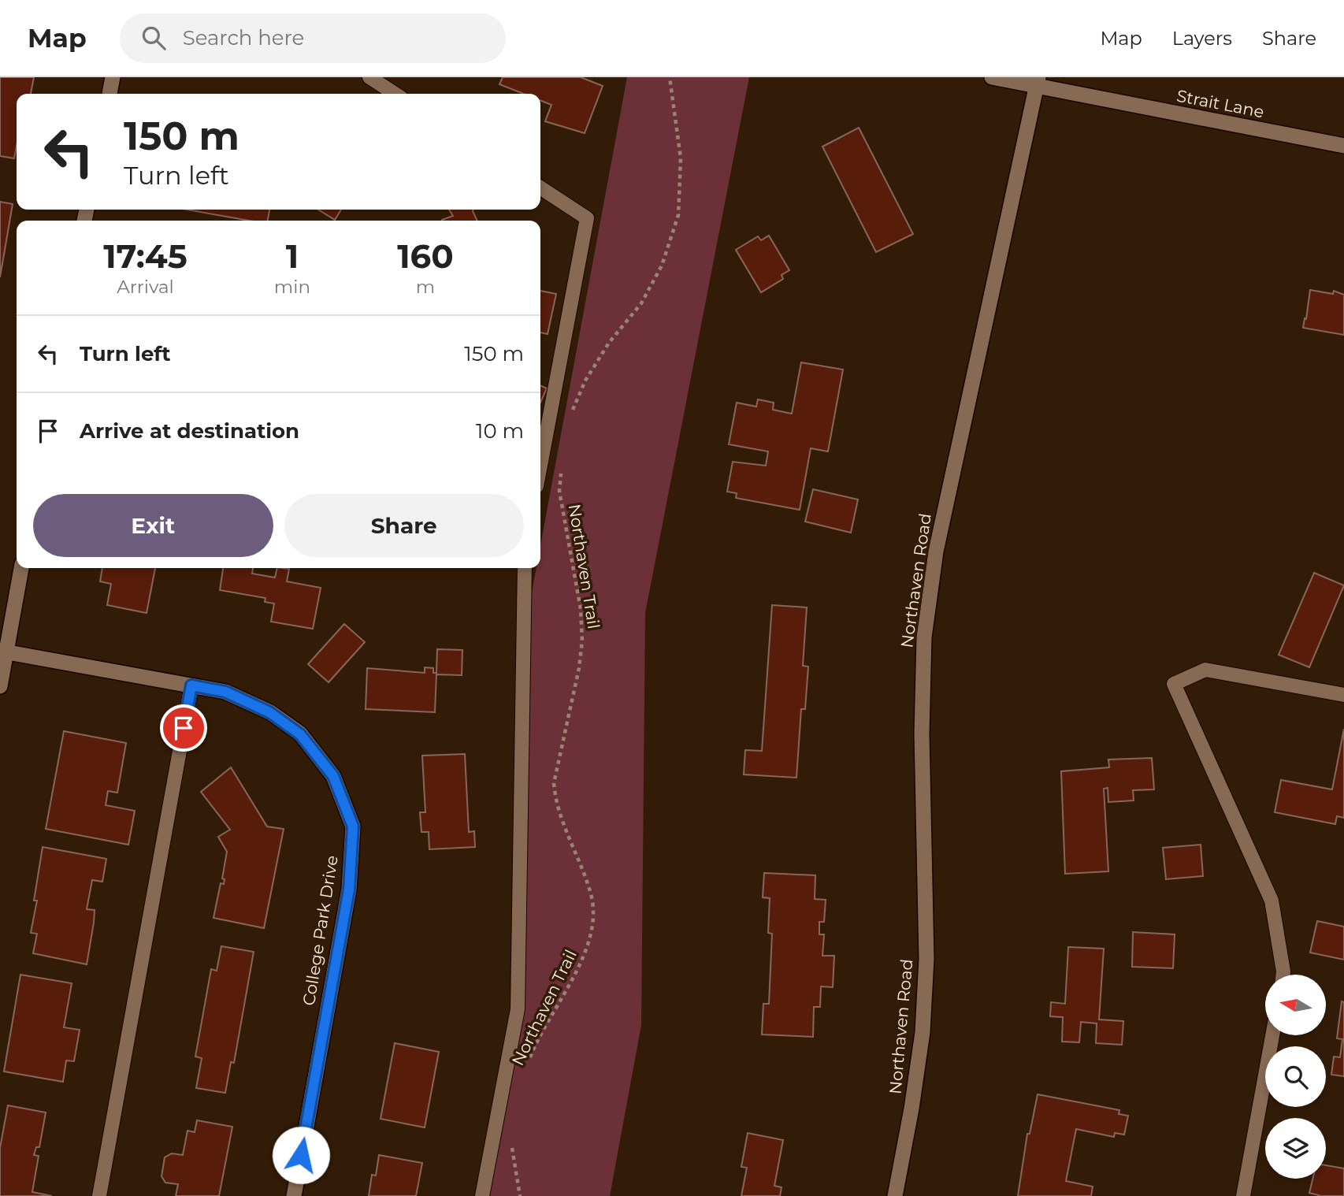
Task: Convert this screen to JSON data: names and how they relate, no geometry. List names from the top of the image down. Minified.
{"streets":{"street":["Strait Lane","Northaven Road","College Park Drive"],"path":["Northaven Trail"]},"crossings":[["Strait Lane","Northaven Road"]],"north":"left","page":{"header":"Map","search":"Search here","nav":["Map","Layers","Share"],"turn":["150 m","Turn left"],"eta":["17:45","Arrival","1","min","160","m"],"list":[{"name":"Turn left","value":"150 m"},{"name":"Arrive at destination","value":"10 m"}],"buttons":["Exit","Share"]}}
